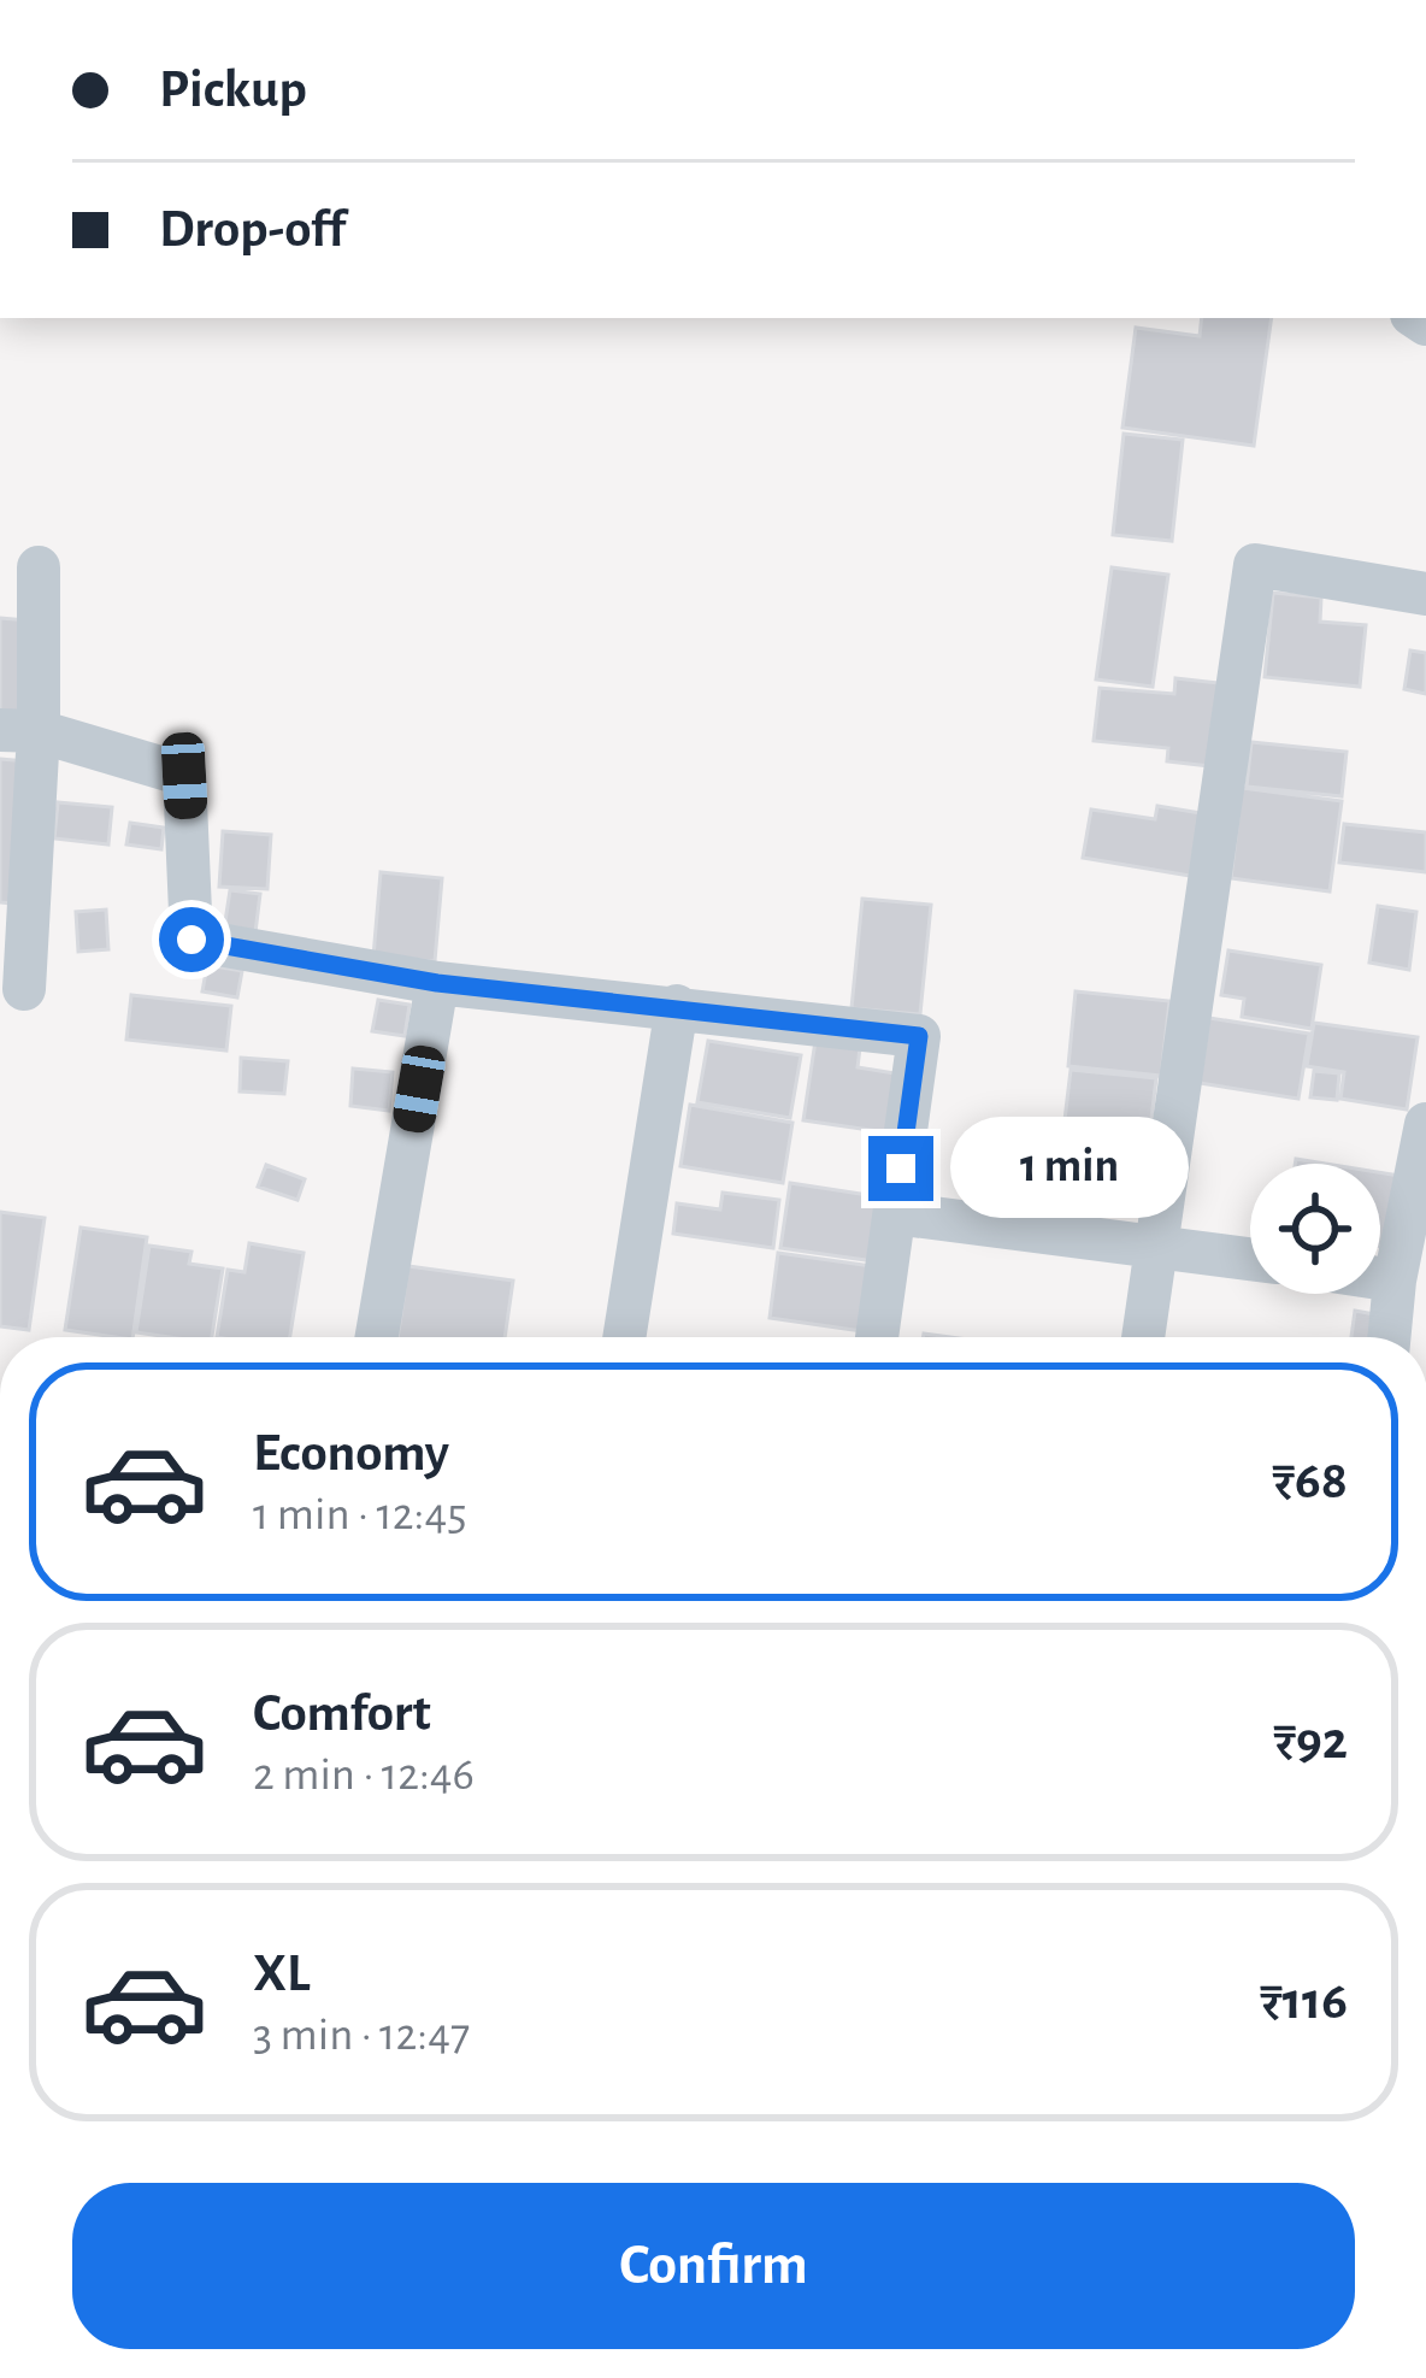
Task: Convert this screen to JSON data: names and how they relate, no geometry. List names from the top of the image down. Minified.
{"page":{"banner":["Pickup","Drop-off"],"bubble":"1 min","list":[{"name":"Economy","note":"1 min · 12:45","value":"₹68"},{"name":"Comfort","note":"2 min · 12:46","value":"₹92"},{"name":"XL","note":"3 min · 12:47","value":"₹116"}],"buttons":"Confirm"}}
